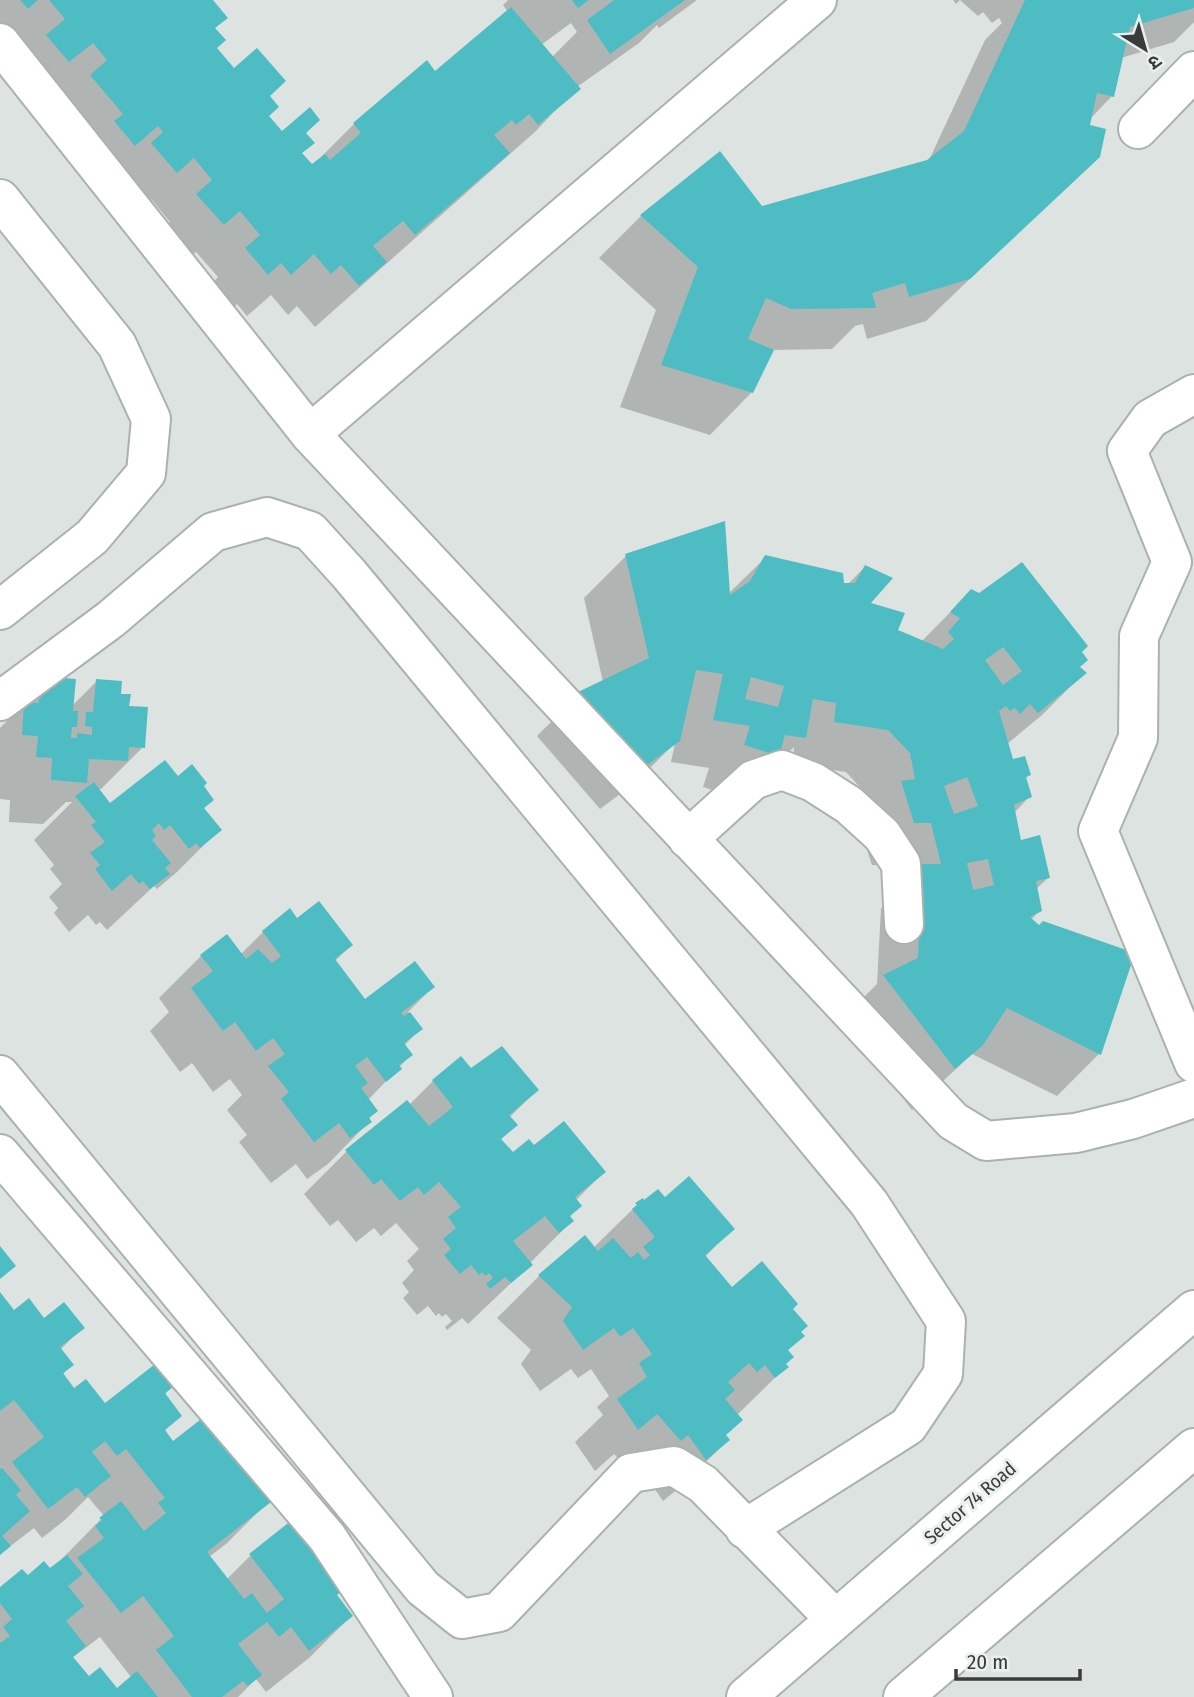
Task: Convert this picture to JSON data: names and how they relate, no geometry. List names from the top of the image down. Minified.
{"streets":{"street":["Sector 74 Road"]},"scale_bar":"20 m","north":"bottom right"}
